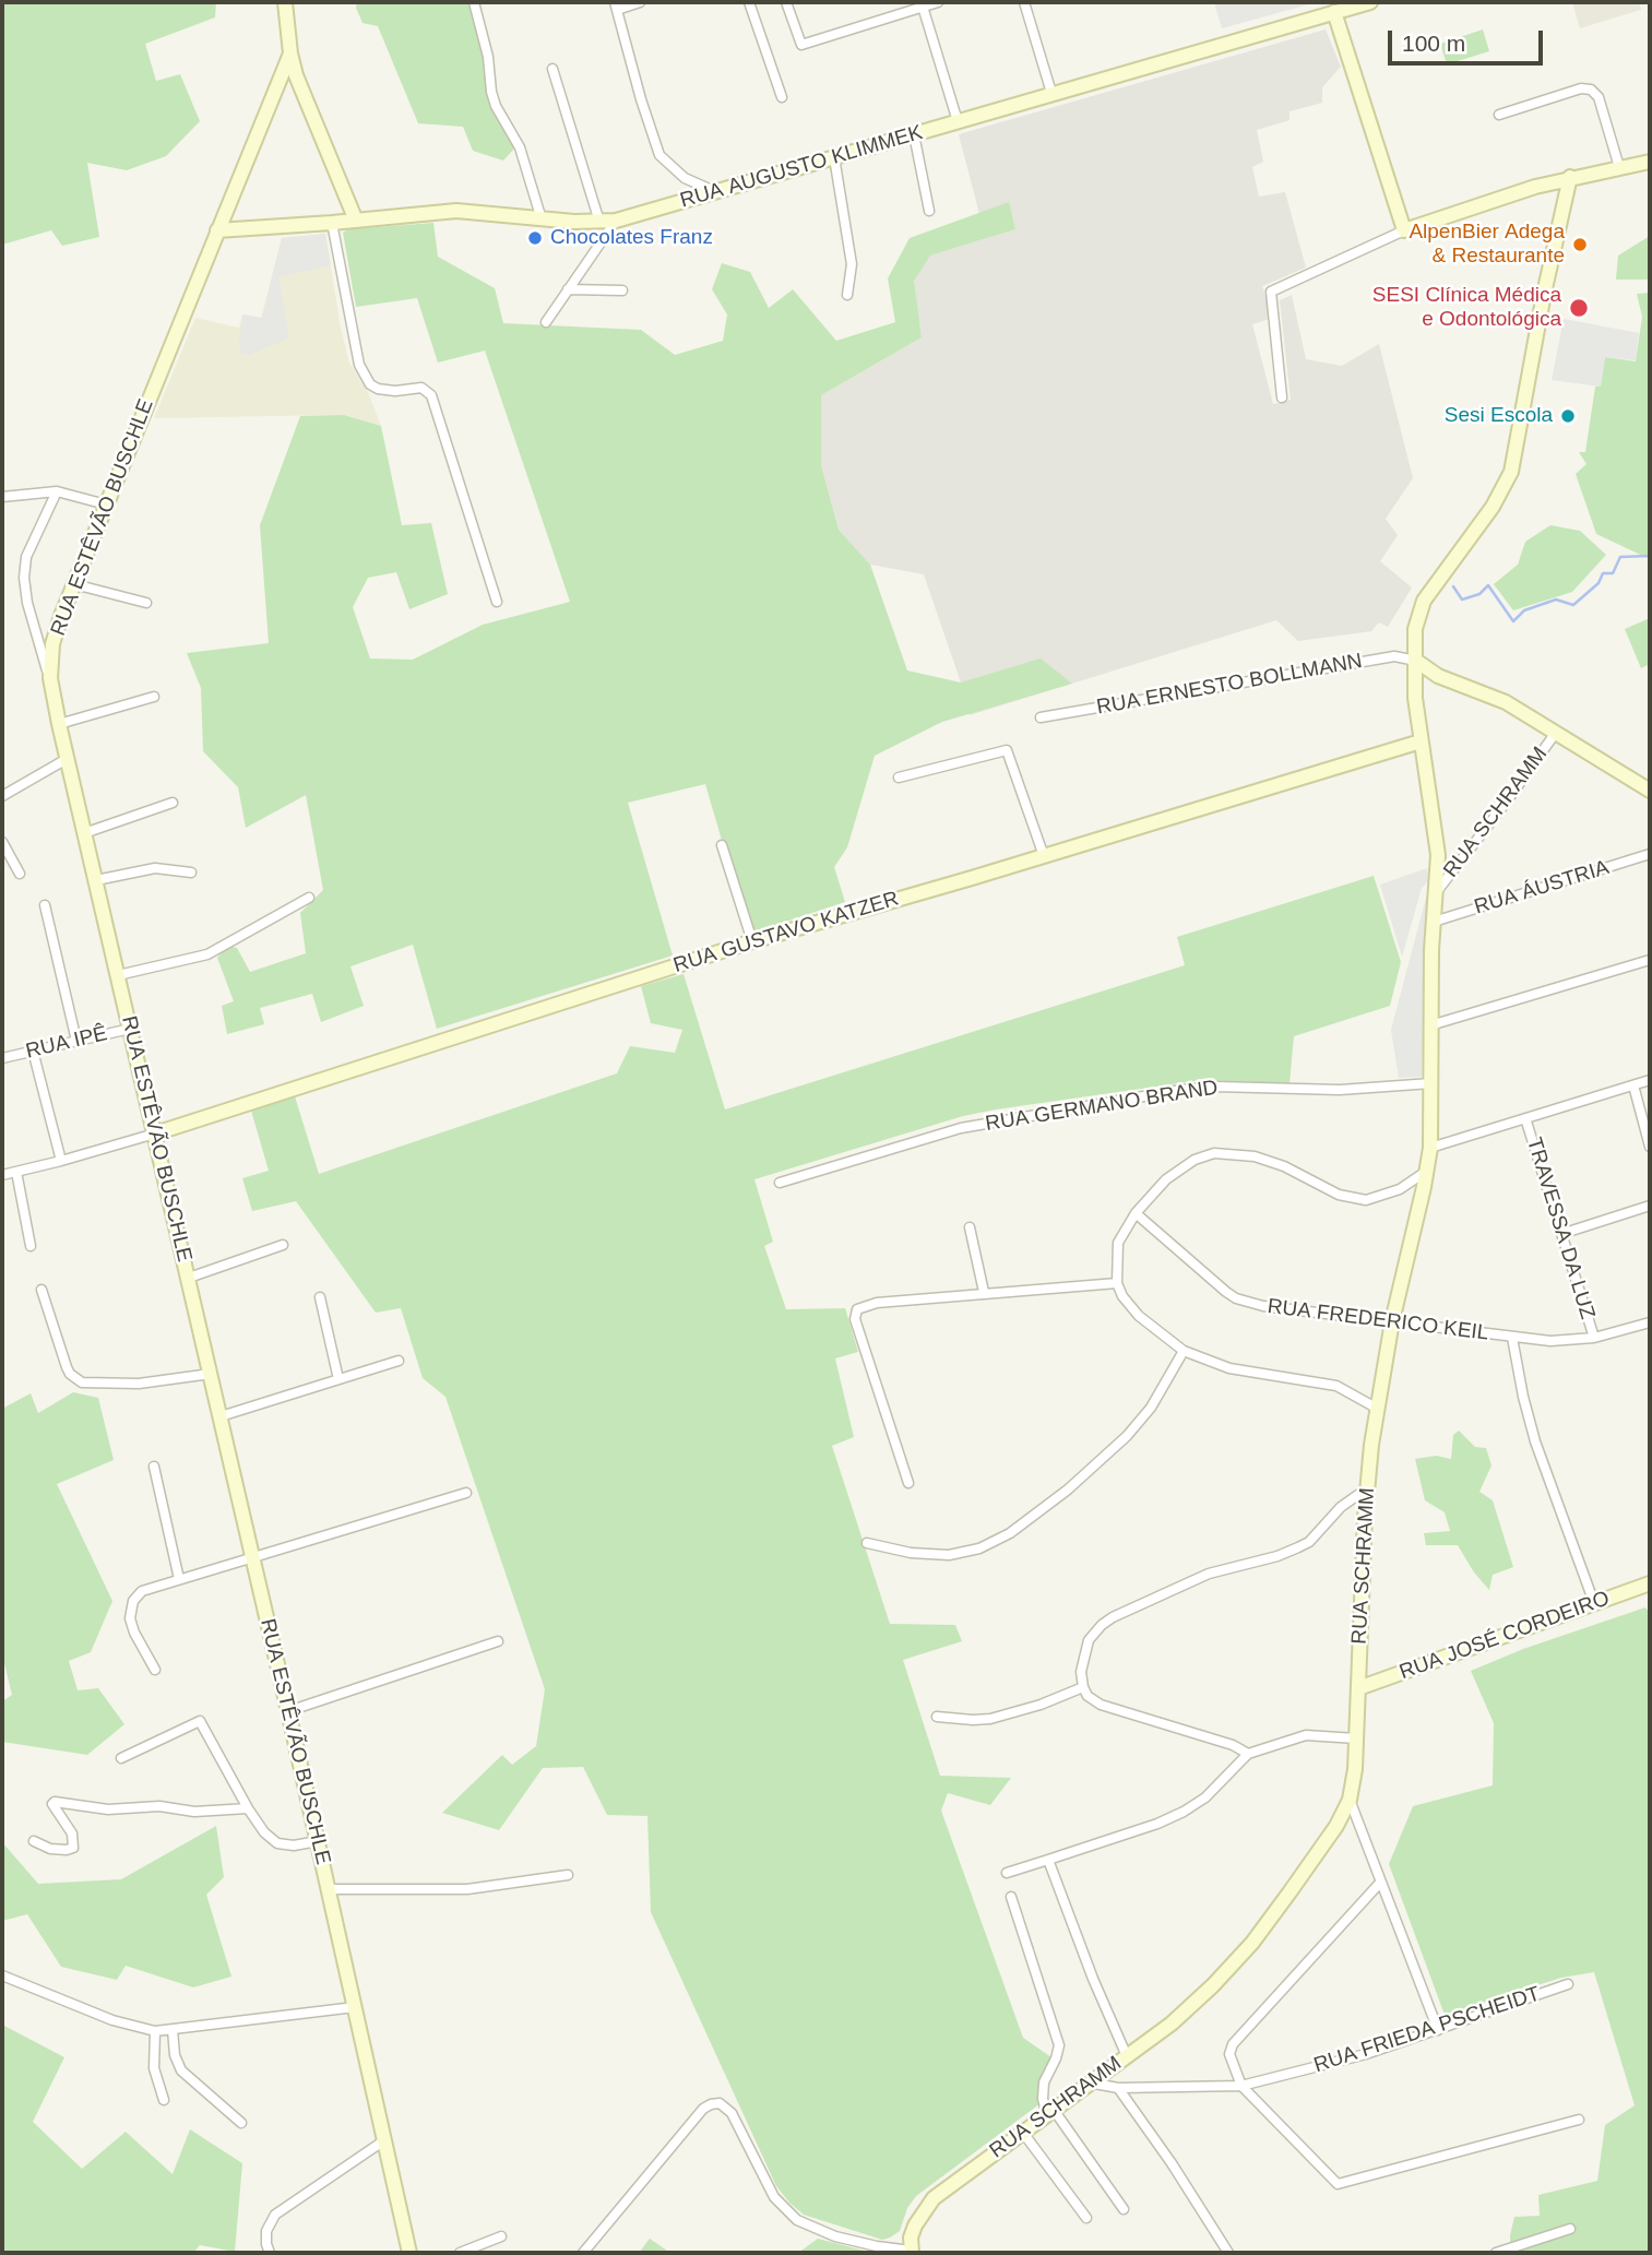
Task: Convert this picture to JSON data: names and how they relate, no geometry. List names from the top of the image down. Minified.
{"streets":{"street":["RUA AUGUSTO KLIMMEK","RUA ESTÊVÃO BUSCHLE","RUA ERNESTO BOLLMANN","RUA SCHRAMM","RUA ÁUSTRIA","RUA GUSTAVO KATZER","RUA IPÊ","RUA GERMANO BRAND","TRAVESSA DA LUZ","RUA FREDERICO KEIL","RUA JOSÉ CORDEIRO","RUA FRIEDA PSCHEIDT"]},"crossings":[["RUA AUGUSTO KLIMMEK","RUA ESTÊVÃO BUSCHLE"],["RUA ESTÊVÃO BUSCHLE","RUA GUSTAVO KATZER"],["RUA ESTÊVÃO BUSCHLE","RUA IPÊ"],["RUA SCHRAMM","RUA ÁUSTRIA"],["RUA SCHRAMM","RUA GERMANO BRAND"],["RUA SCHRAMM","RUA FREDERICO KEIL"],["RUA SCHRAMM","RUA JOSÉ CORDEIRO"],["RUA SCHRAMM","RUA FRIEDA PSCHEIDT"],["TRAVESSA DA LUZ","RUA FREDERICO KEIL"]],"places":["Chocolates Franz","AlpenBier Adega & Restaurante","SESI Clínica Médica e Odontológica","Sesi Escola"],"scale_bar":"100 m"}
